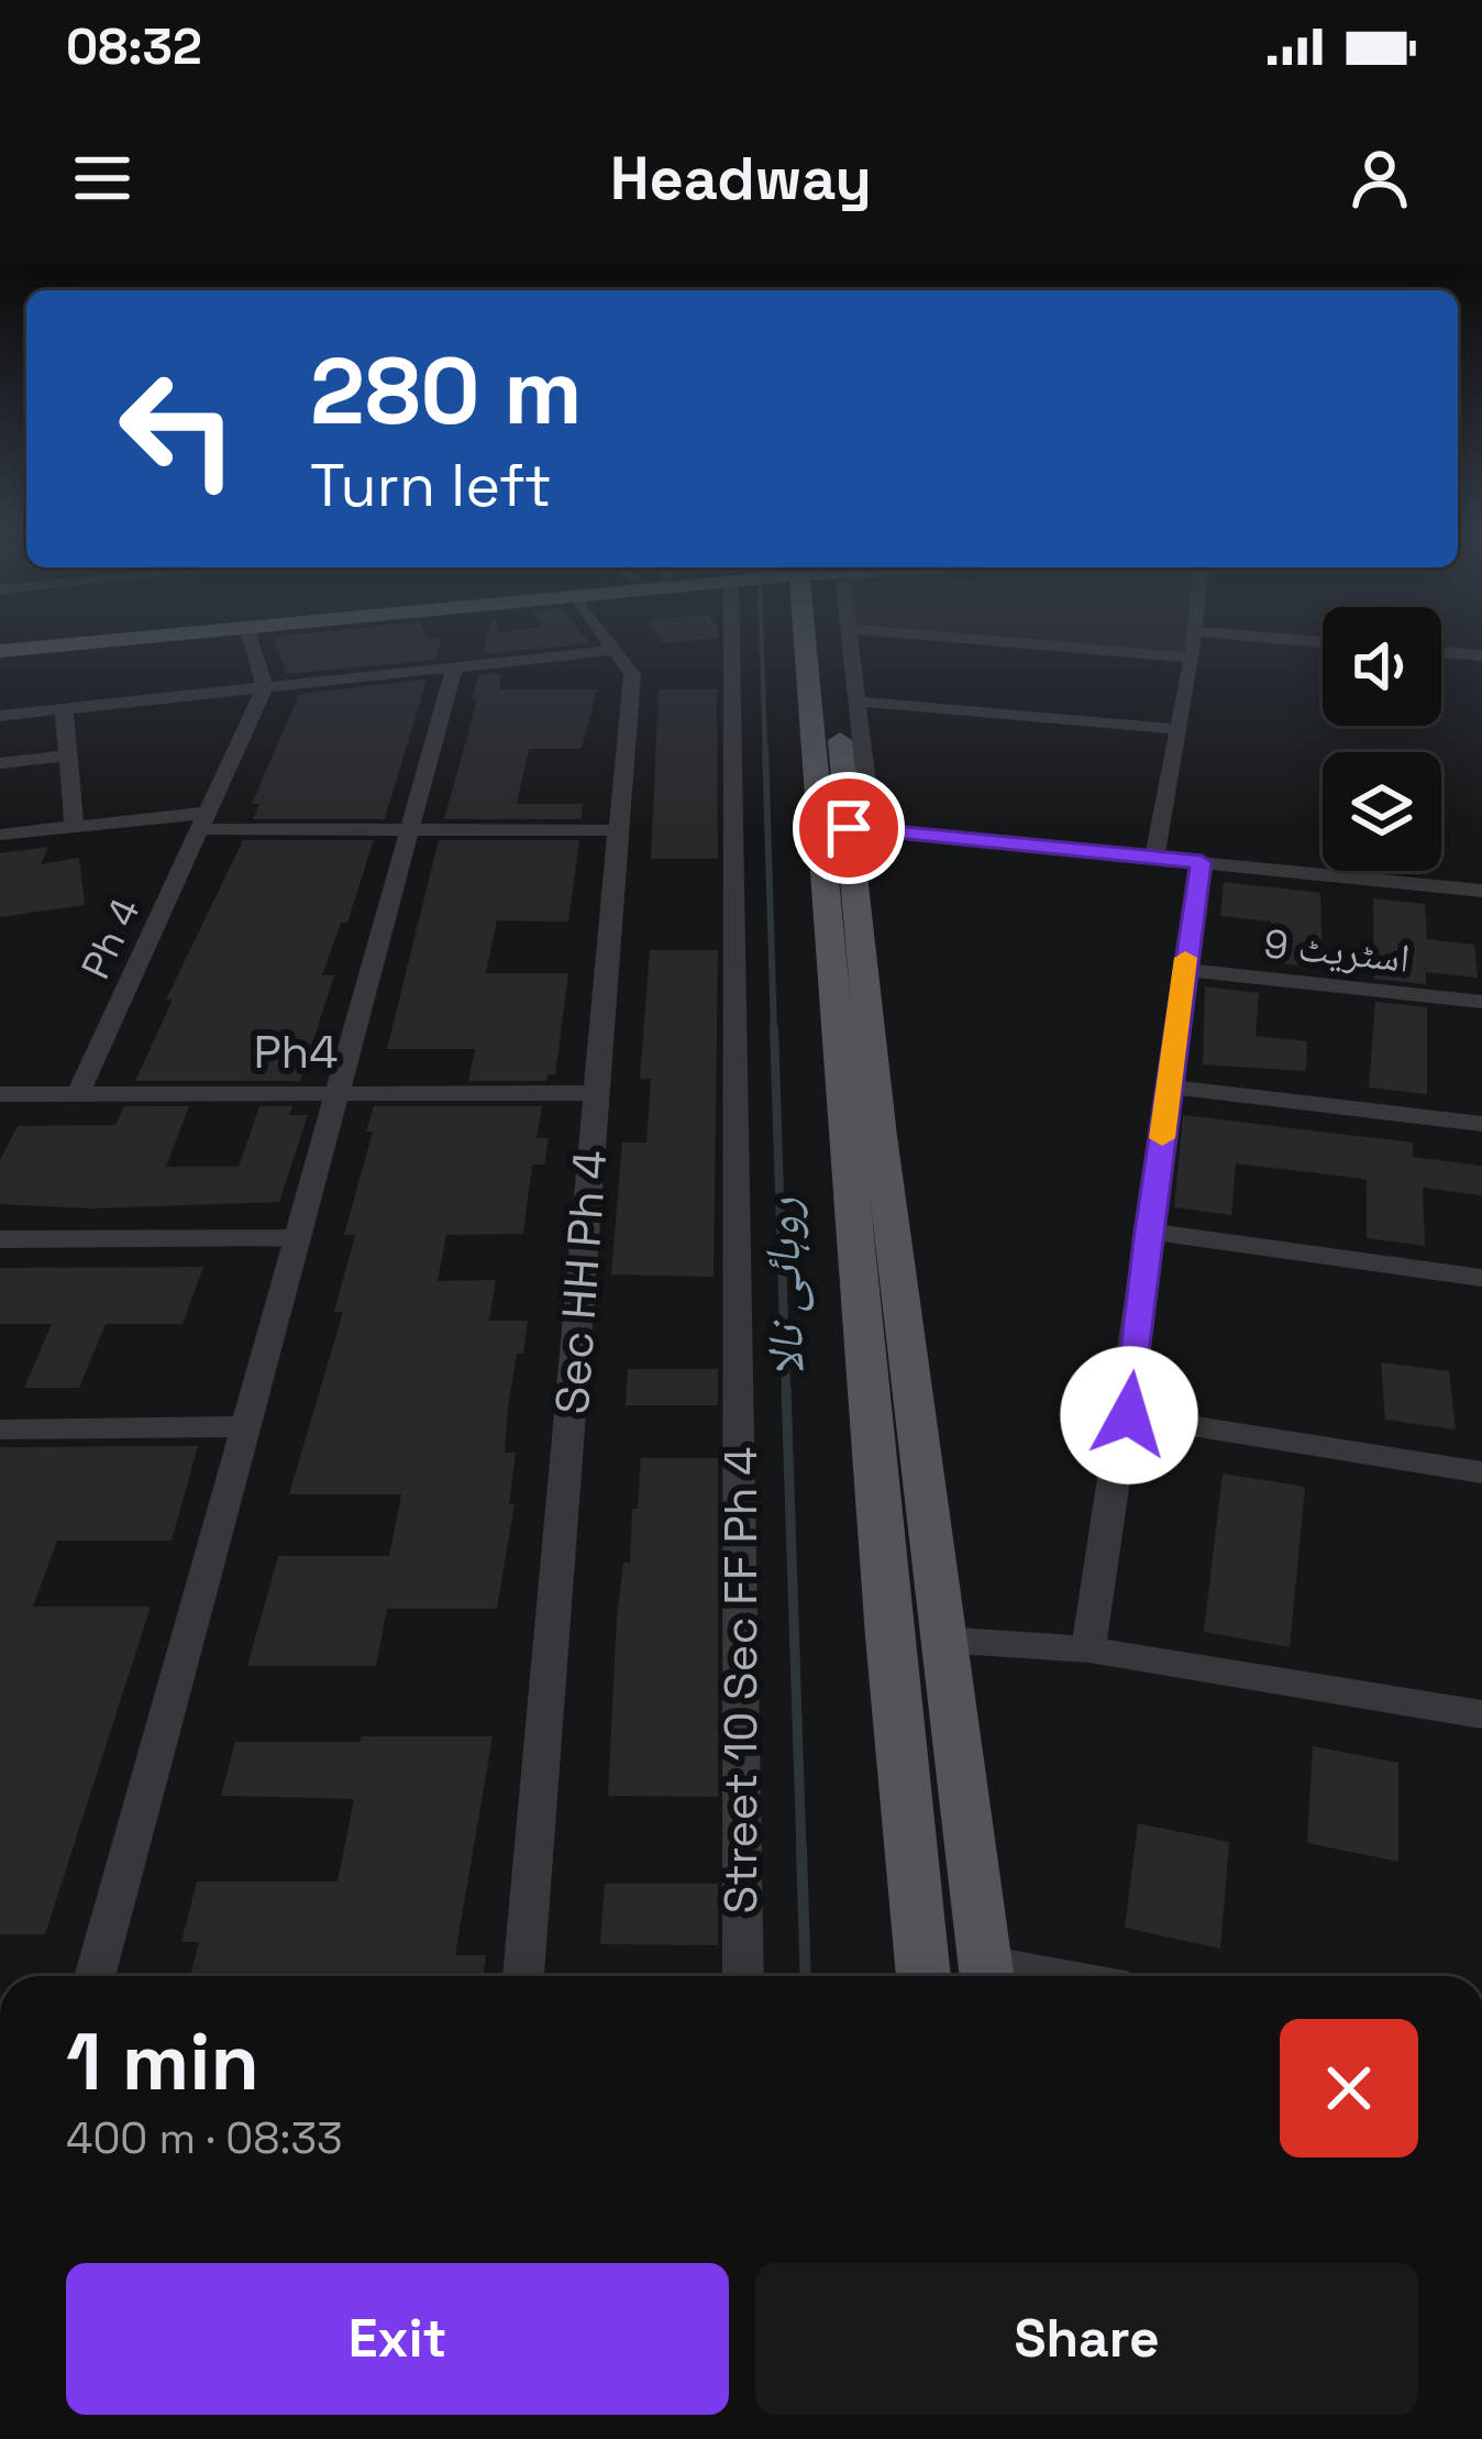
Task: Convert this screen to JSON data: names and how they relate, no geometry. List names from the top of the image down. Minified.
{"streets":{"street":["Ph 4","اسٹریٹ 9","Ph4","Sec HH Ph 4","Street 10 Sec FF Ph 4"]},"crossings":[["Ph 4","Ph4"],["Ph4","Sec HH Ph 4"]],"water":["روہائی نالا"],"page":{"status":"08:32","header":"Headway","turn":["280 m","Turn left"],"heading":["1 min","400 m · 08:33"],"buttons":["Exit","Share"]}}
